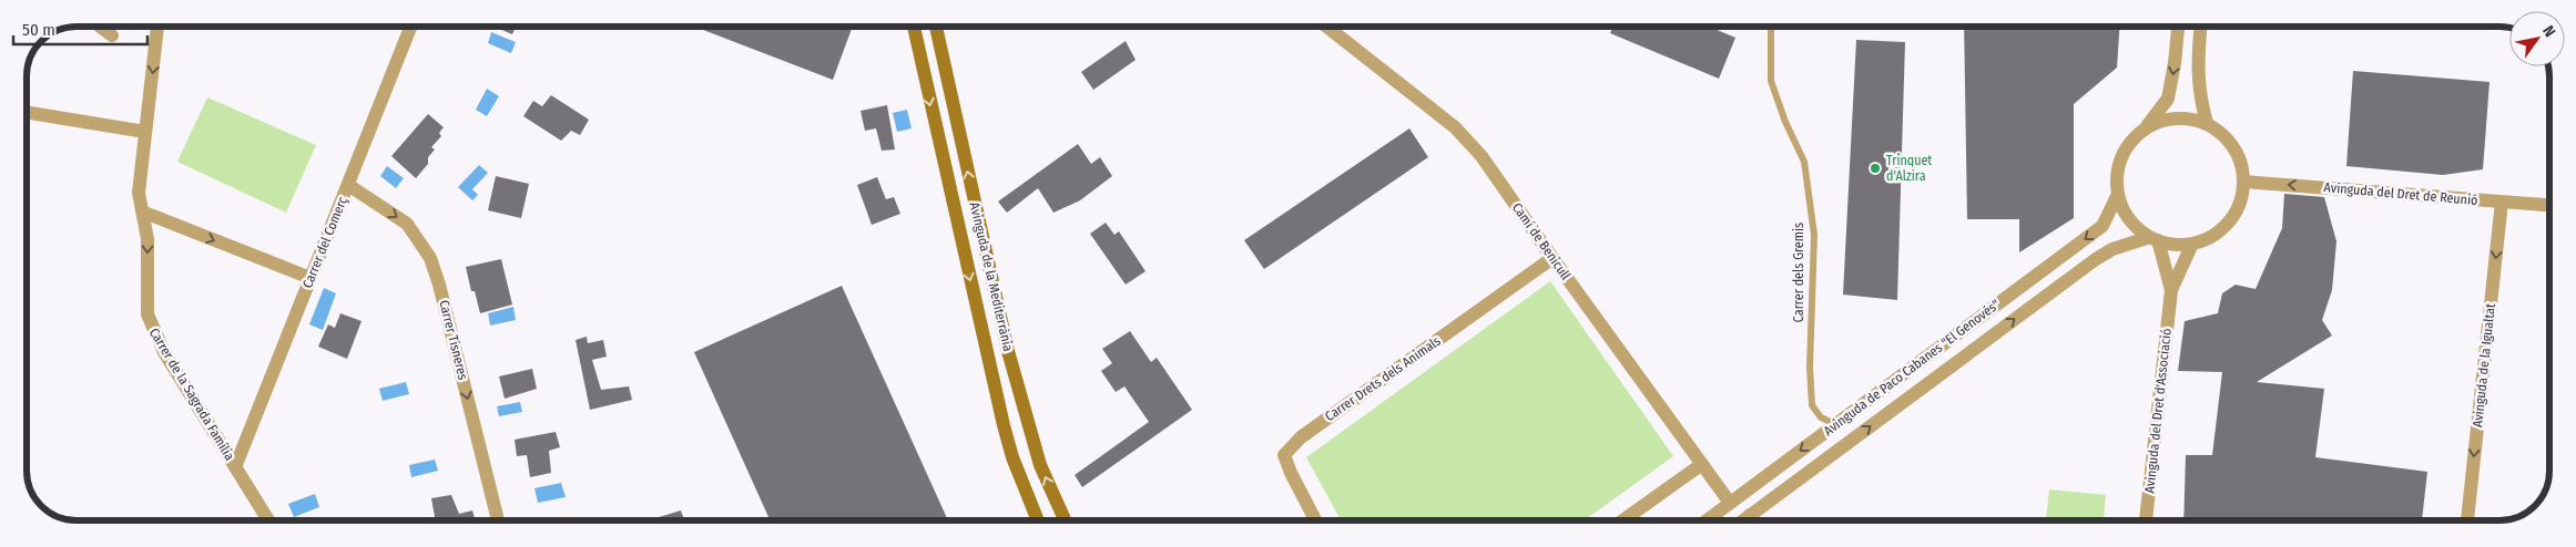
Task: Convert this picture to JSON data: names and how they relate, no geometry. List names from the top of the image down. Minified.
{"streets":{"main road":["Avinguda de la Mediterrània"],"street":["Avinguda del Dret de Reunió","Camí de Benicull","Carrer del Comerç","Carrer Tisneres","Avinguda de la Igualtat","Avinguda de Paco Cabanes \"El Genovés\"","Carrer Drets dels Animals","Carrer de la Sagrada Família","Avinguda del Dret d'Associació"],"lane":["Carrer dels Gremis"]},"crossings":[["Avinguda del Dret de Reunió","Avinguda de la Igualtat"],["Avinguda del Dret de Reunió","Avinguda de Paco Cabanes \"El Genovés\""],["Avinguda del Dret de Reunió","Avinguda del Dret d'Associació"],["Camí de Benicull","Avinguda de Paco Cabanes \"El Genovés\""],["Camí de Benicull","Carrer Drets dels Animals"],["Carrer del Comerç","Carrer Tisneres"],["Carrer del Comerç","Carrer de la Sagrada Família"],["Carrer dels Gremis","Avinguda de Paco Cabanes \"El Genovés\""],["Avinguda de Paco Cabanes \"El Genovés\"","Avinguda del Dret d'Associació"]],"one_way":["Avinguda del Dret de Reunió","Carrer Tisneres","Avinguda de la Igualtat","Carrer de la Sagrada Família"],"places":["Trinquet d'Alzira"],"scale_bar":"50 m","north":"top right"}
